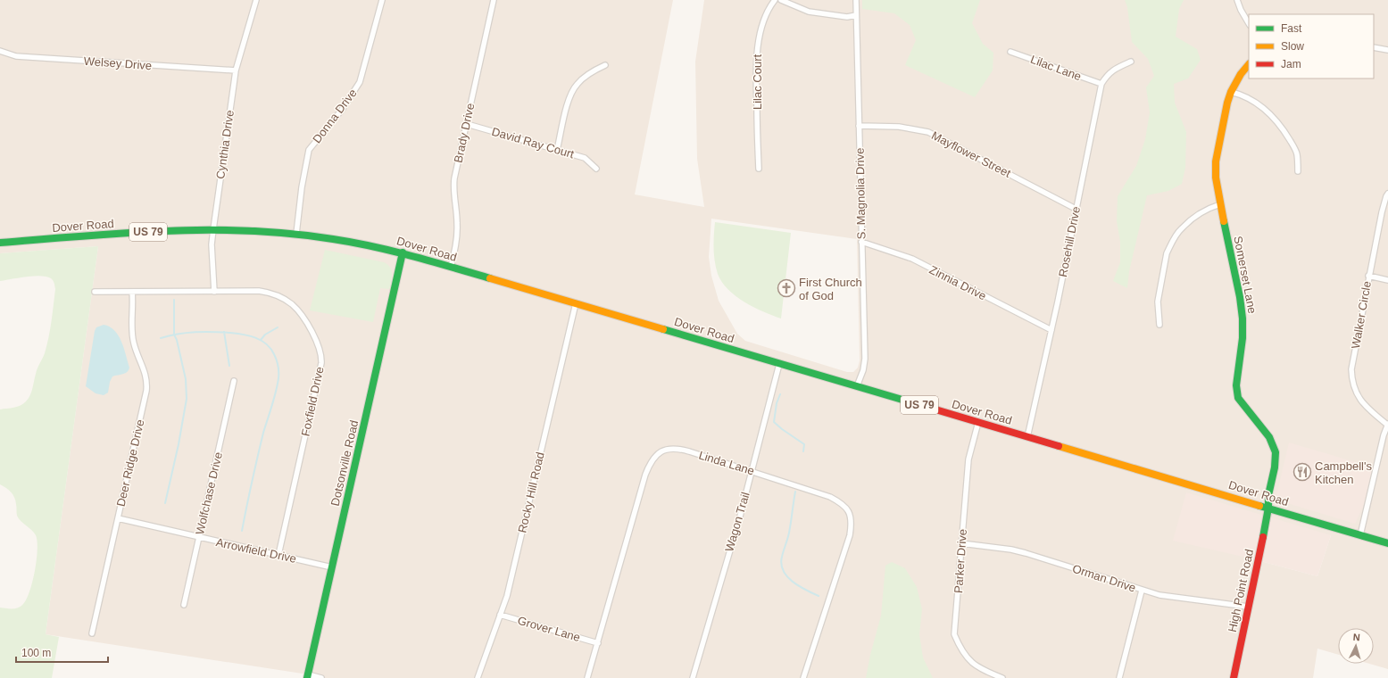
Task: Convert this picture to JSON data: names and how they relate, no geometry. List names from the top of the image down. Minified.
{"streets":{"main road":["Dover Road","US 79","Somerset Lane","Dotsonville Road","High Point Road"],"street":["Welsey Drive","Lilac Lane","Lilac Court","Donna Drive","Brady Drive","David Ray Court","Cynthia Drive","Mayflower Street","S. Magnolia Drive","Rosehill Drive","Zinnia Drive","Walker Circle","Foxfield Drive","Deer Ridge Drive","Linda Lane","Rocky Hill Road","Wolfchase Drive","Wagon Trail","Arrowfield Drive","Parker Drive","Orman Drive","Grover Lane"]},"crossings":[["Welsey Drive","Cynthia Drive"],["Lilac Lane","Rosehill Drive"],["Donna Drive","Dover Road"],["Brady Drive","David Ray Court"],["Brady Drive","Dover Road"],["Cynthia Drive","Dover Road"],["Cynthia Drive","Foxfield Drive"],["Mayflower Street","S. Magnolia Drive"],["Mayflower Street","Rosehill Drive"],["S. Magnolia Drive","Dover Road"],["S. Magnolia Drive","Zinnia Drive"],["Dover Road","Rosehill Drive"],["Dover Road","Somerset Lane"],["Dover Road","Walker Circle"],["Dover Road","Dotsonville Road"],["Dover Road","Rocky Hill Road"],["Dover Road","Wagon Trail"],["Dover Road","Parker Drive"],["Dover Road","High Point Road"],["Rosehill Drive","Zinnia Drive"],["Somerset Lane","High Point Road"],["Foxfield Drive","Deer Ridge Drive"],["Foxfield Drive","Arrowfield Drive"],["Deer Ridge Drive","Arrowfield Drive"],["Dotsonville Road","Arrowfield Drive"],["Linda Lane","Wagon Trail"],["Linda Lane","Grover Lane"],["Rocky Hill Road","Grover Lane"],["Wolfchase Drive","Arrowfield Drive"],["Parker Drive","Orman Drive"],["Orman Drive","High Point Road"]],"places":{"church":["First Church of God"],"restaurant":["Campbell's Kitchen"]},"legend":["Fast","Slow","Jam"],"scale_bar":"100 m","north":"top"}
